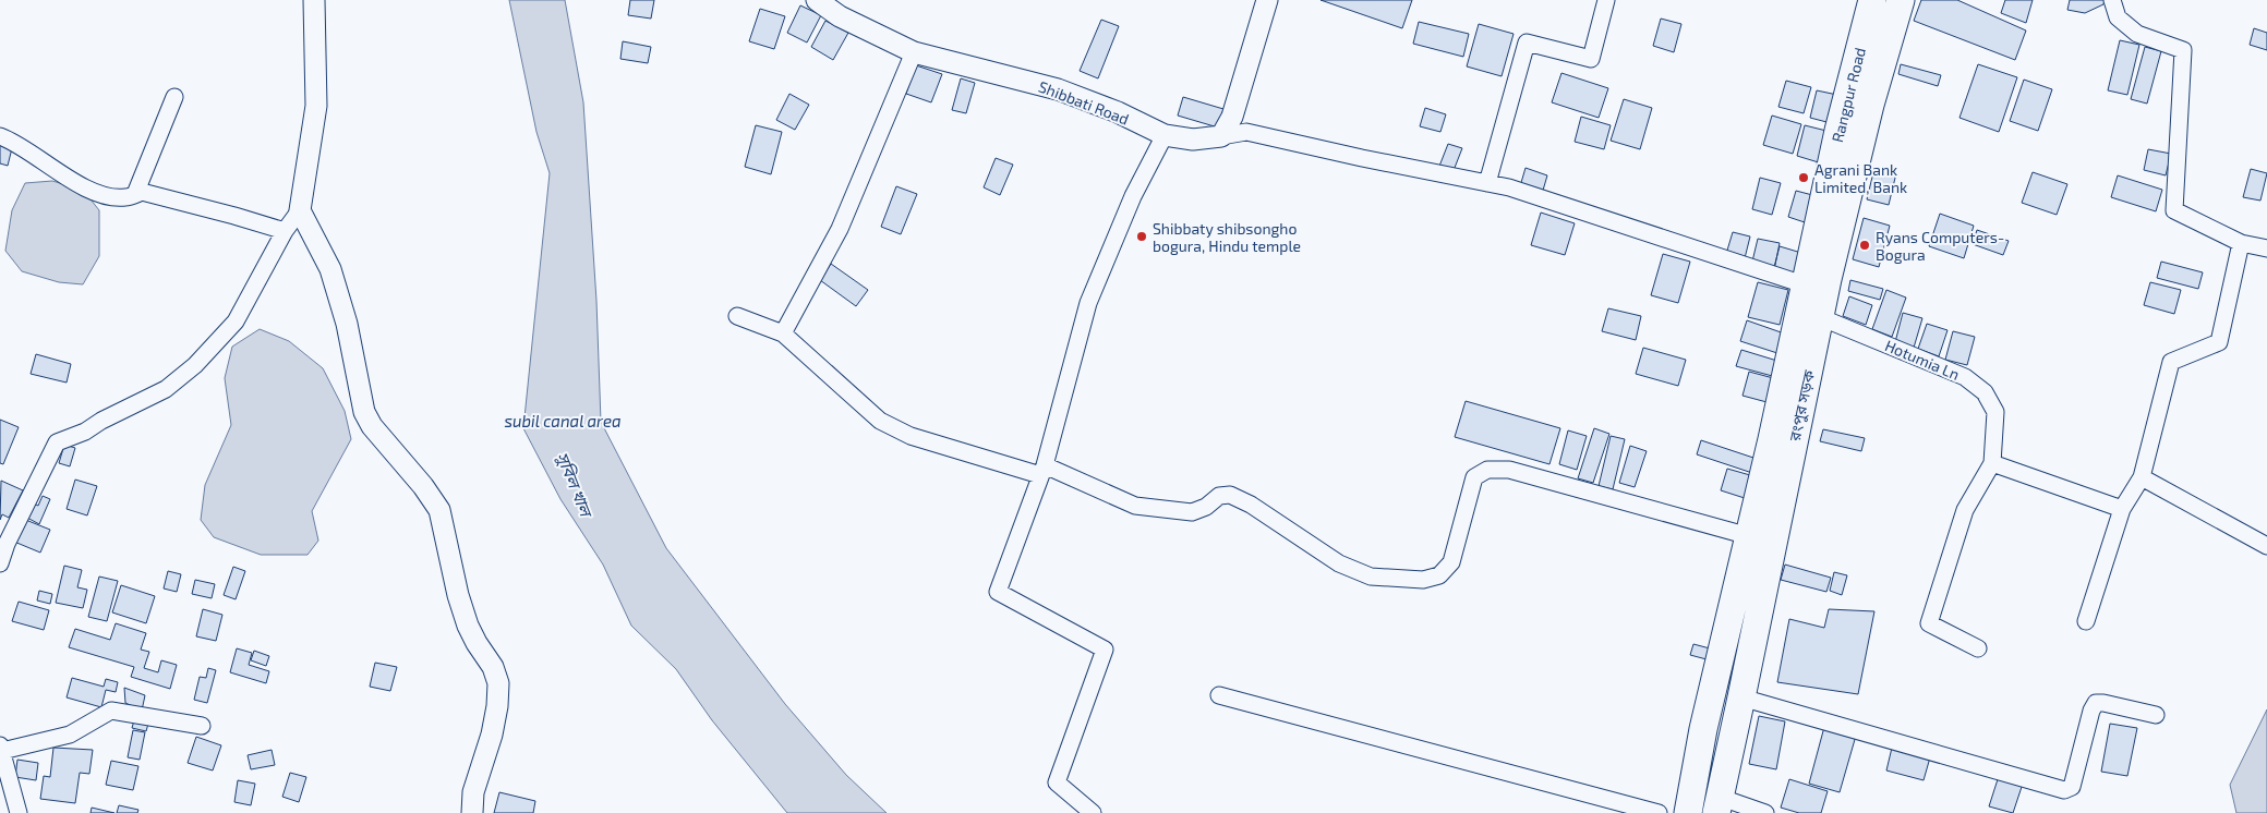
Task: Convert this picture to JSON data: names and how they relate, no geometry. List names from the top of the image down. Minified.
{"streets":{"highway":["Rangpur Road","রংপুর সড়ক"],"street":["Shibbati Road","Hotumia Ln"]},"crossings":[["Rangpur Road","Hotumia Ln"],["Rangpur Road","রংপুর সড়ক"],["Shibbati Road","Hotumia Ln"],["Hotumia Ln","রংপুর সড়ক"]],"water":["subil canal area","সুবিল খাল"],"places":["Agrani Bank Limited, Bank","Shibbaty shibsongho bogura, Hindu temple","Ryans Computers- Bogura"]}
